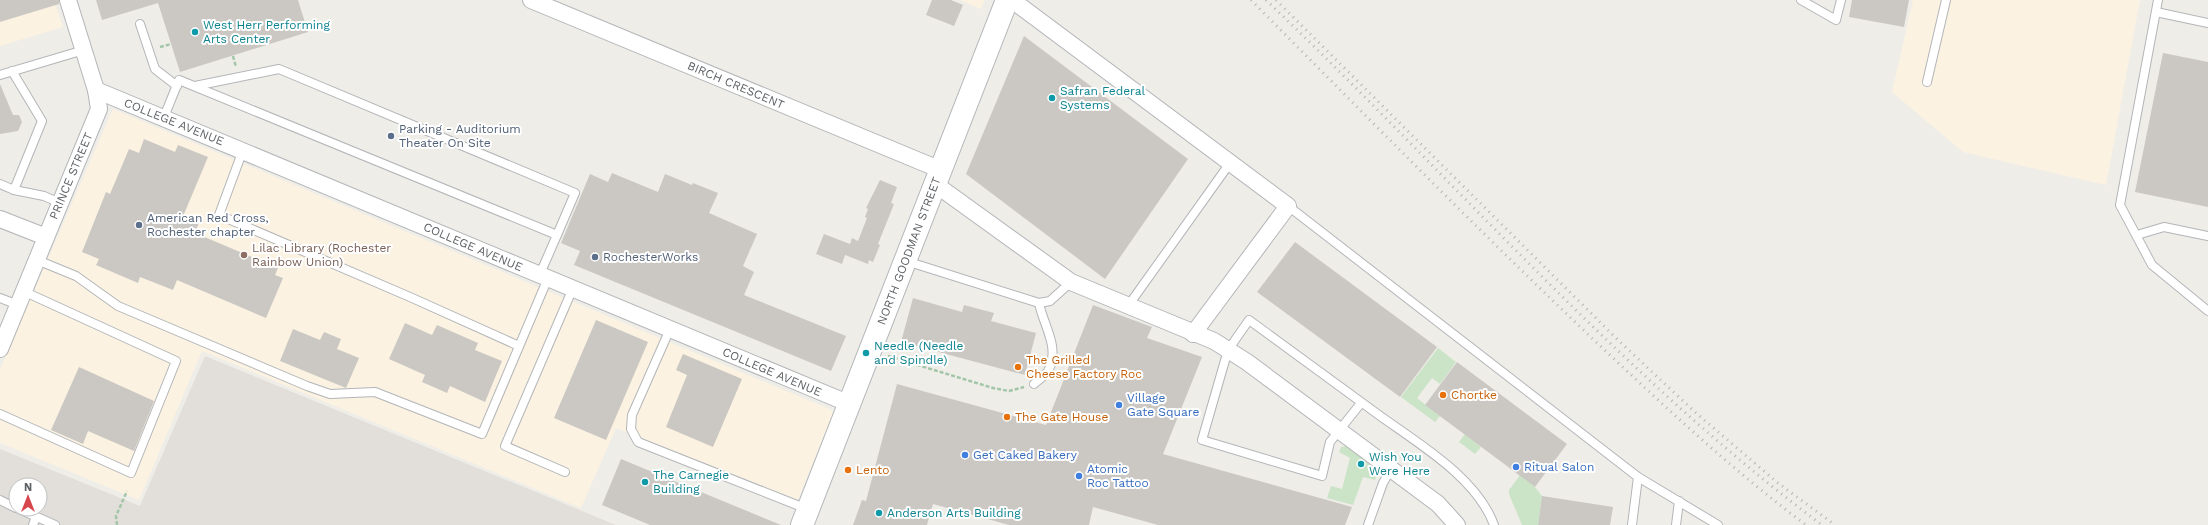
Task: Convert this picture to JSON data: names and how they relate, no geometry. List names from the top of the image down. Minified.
{"streets":{"main road":["NORTH GOODMAN STREET"],"street":["BIRCH CRESCENT","COLLEGE AVENUE","PRINCE STREET"]},"crossings":[["BIRCH CRESCENT","NORTH GOODMAN STREET"],["COLLEGE AVENUE","PRINCE STREET"],["COLLEGE AVENUE","NORTH GOODMAN STREET"]],"places":["West Herr Performing Arts Center","Safran Federal Systems","Parking - Auditorium Theater On Site","American Red Cross, Rochester chapter","Lilac Library (Rochester Rainbow Union)","RochesterWorks","Needle (Needle and Spindle)","The Grilled Cheese Factory Roc","Chortke","Village Gate Square","The Gate House","Get Caked Bakery","Wish You Were Here","Ritual Salon","Lento","Atomic Roc Tattoo","The Carnegie Building","Anderson Arts Building"],"north":"top"}
